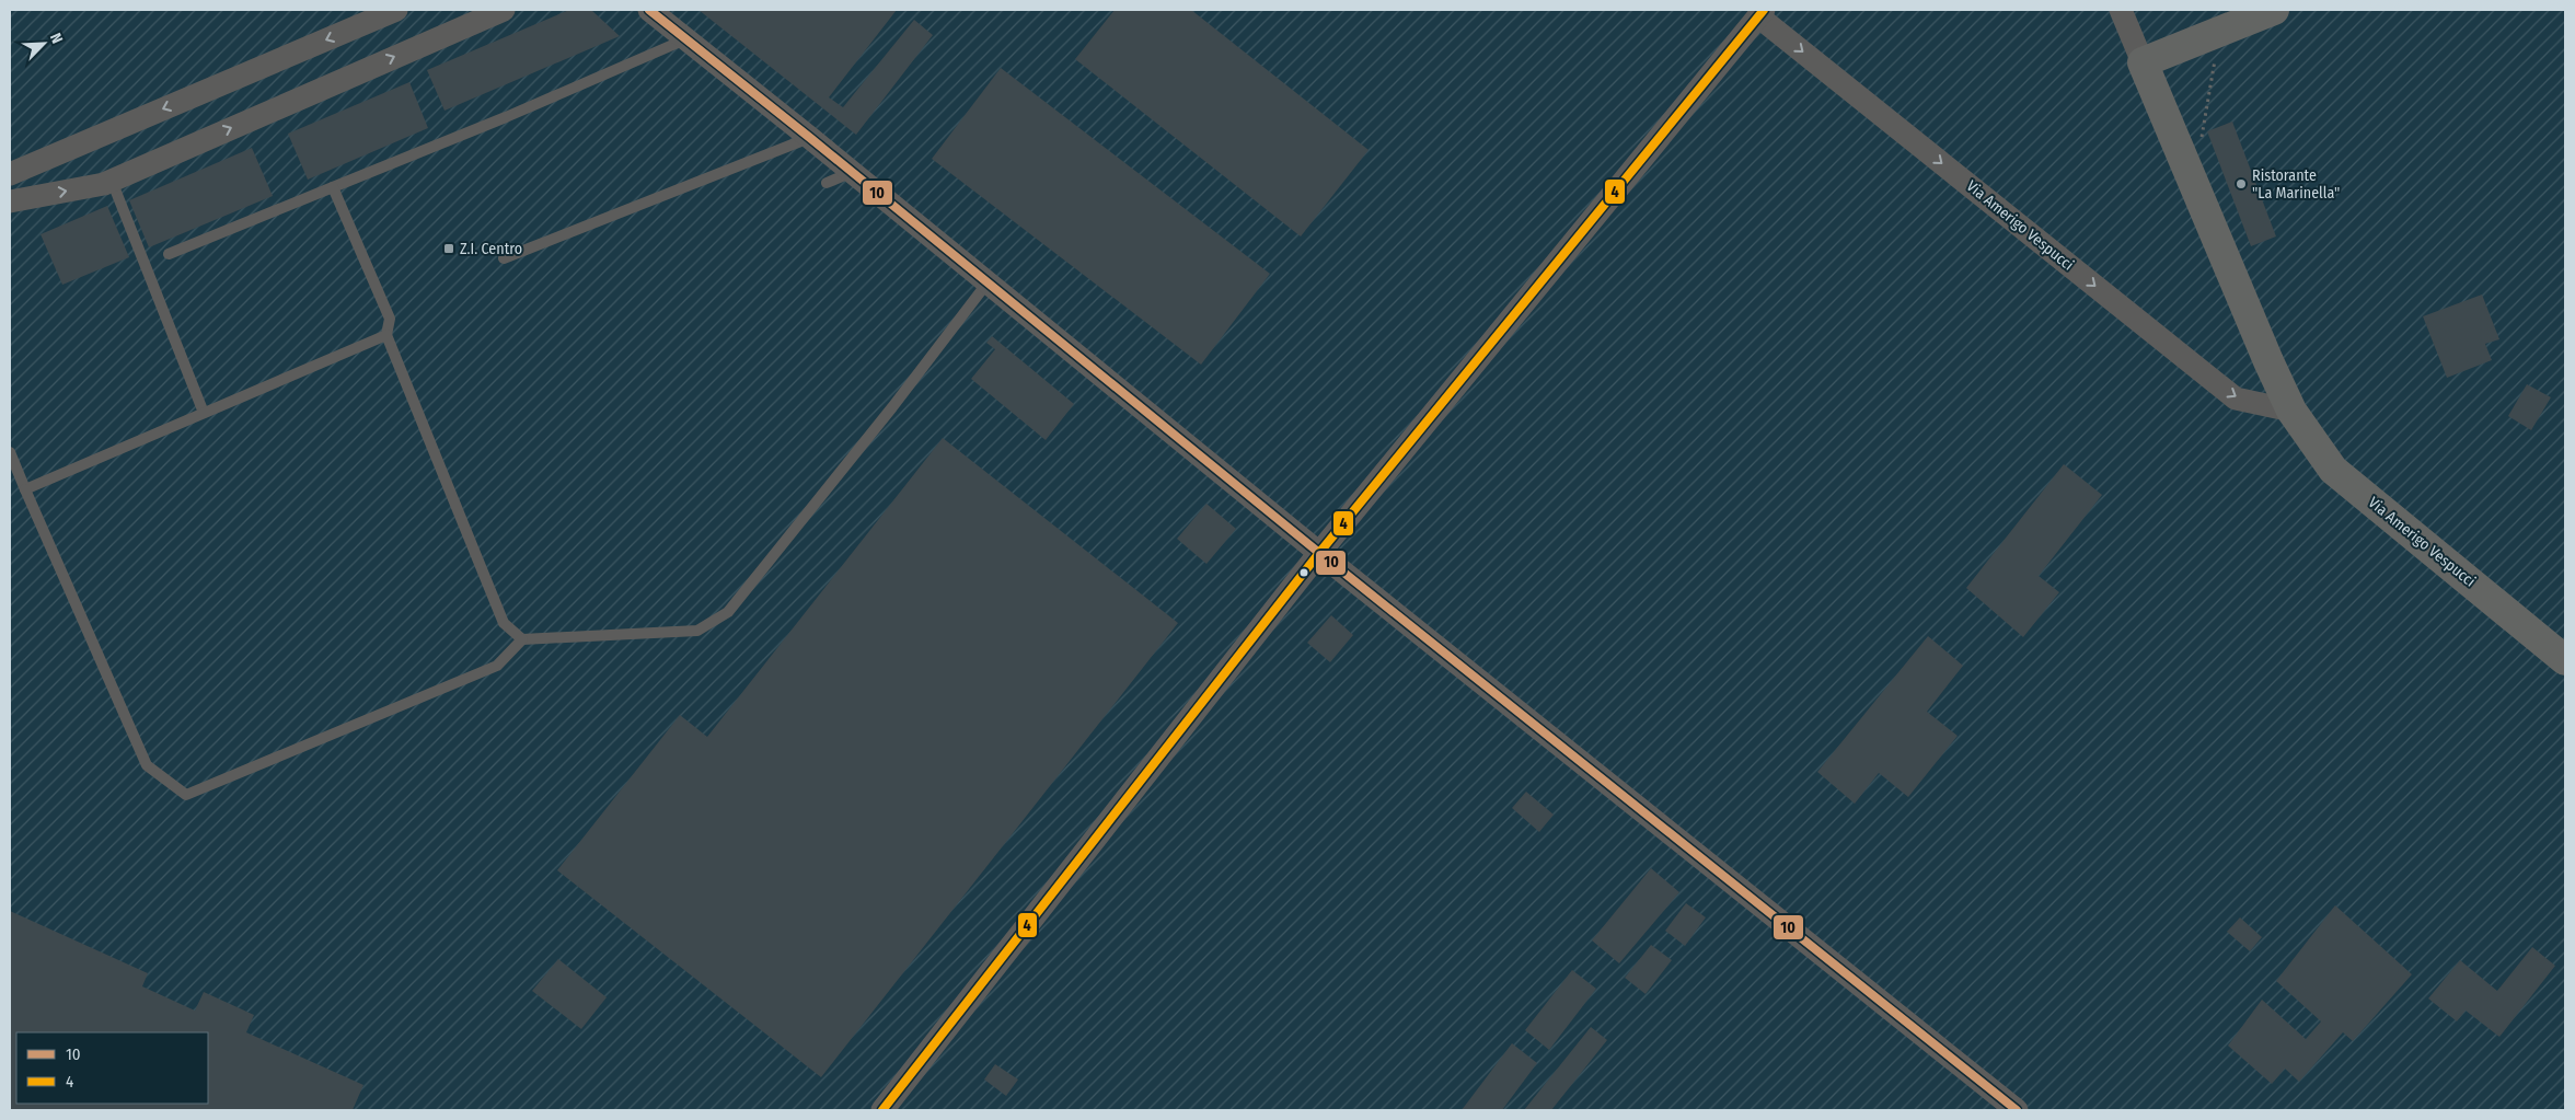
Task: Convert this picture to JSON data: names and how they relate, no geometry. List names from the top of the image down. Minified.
{"streets":{"main road":["Via Amerigo Vespucci"]},"one_way":["Via Amerigo Vespucci"],"places":{"other":["Ristorante \"La Marinella\""],"transit":["Z.I. Centro"]},"lines":["transit line 10","transit line 4"],"legend":["10","4"],"north":"top right"}
